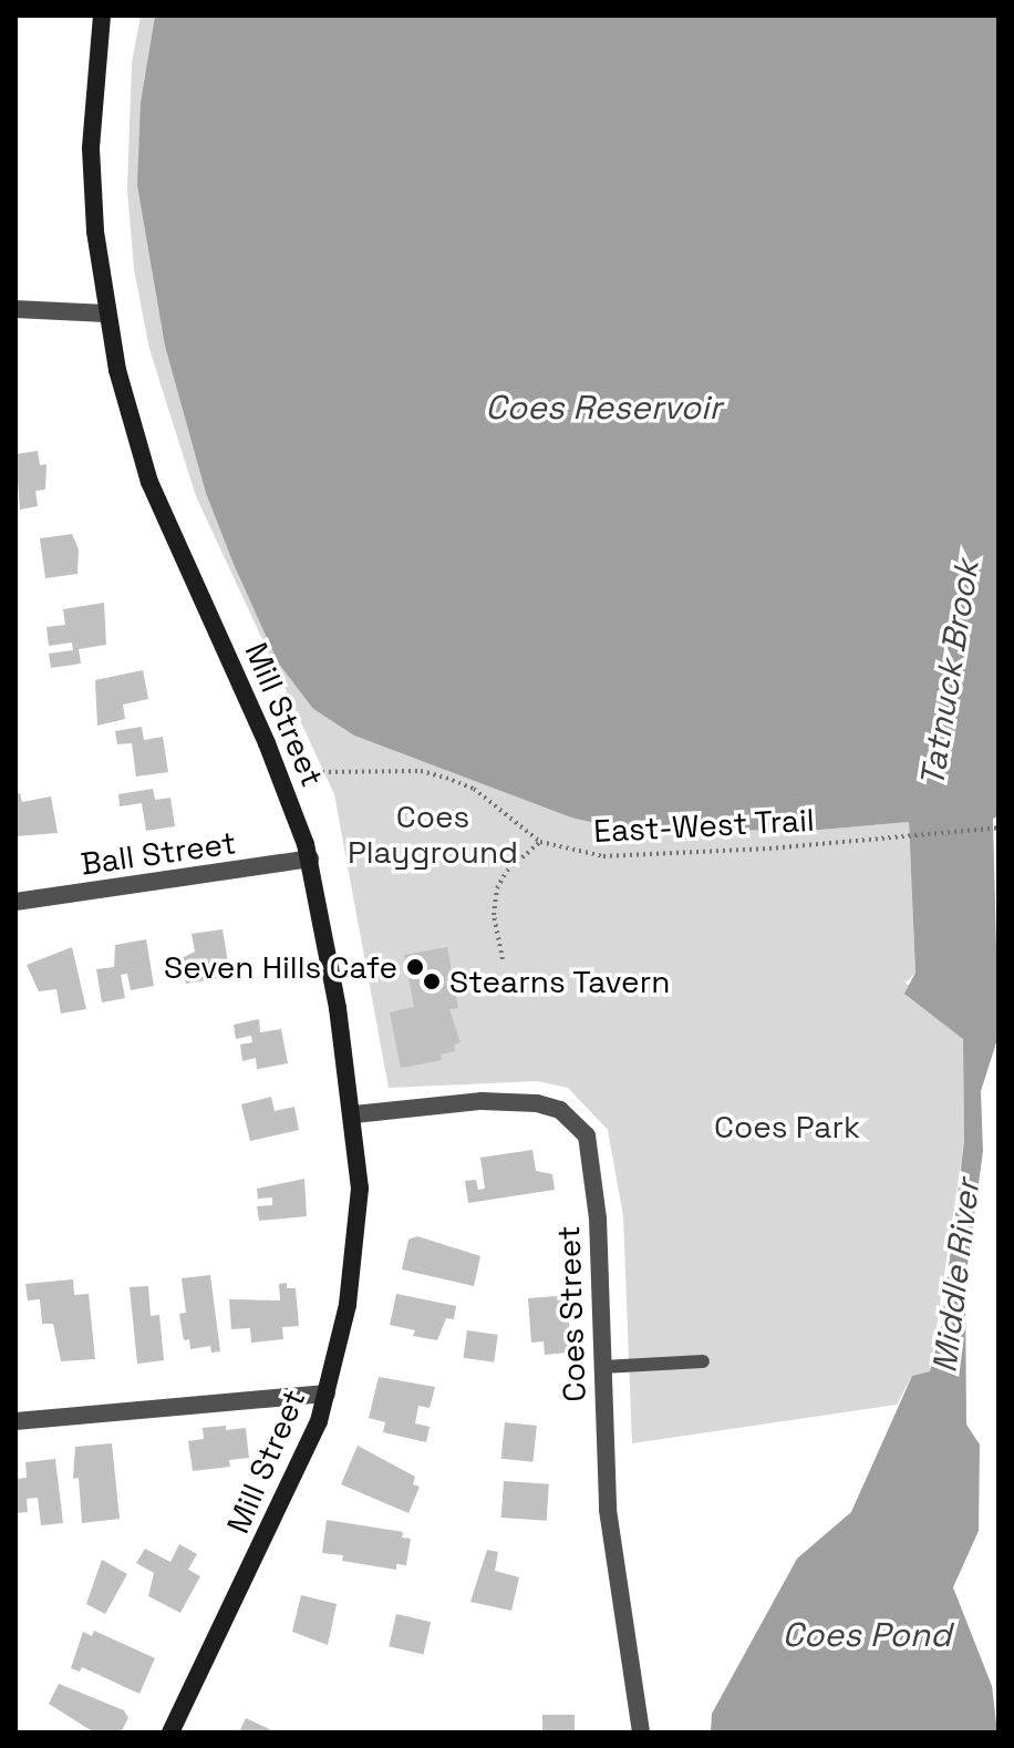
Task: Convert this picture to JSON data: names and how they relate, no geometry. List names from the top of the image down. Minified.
{"streets":{"main road":["Mill Street"],"street":["Ball Street","Coes Street"],"path":["East-West Trail"]},"crossings":[["Mill Street","Ball Street"],["Mill Street","Coes Street"]],"water":["Coes Reservoir","Tatnuck Brook","Middle River","Coes Pond"],"parks":["Coes Playground","Coes Park"],"places":["Seven Hills Cafe","Stearns Tavern"]}
